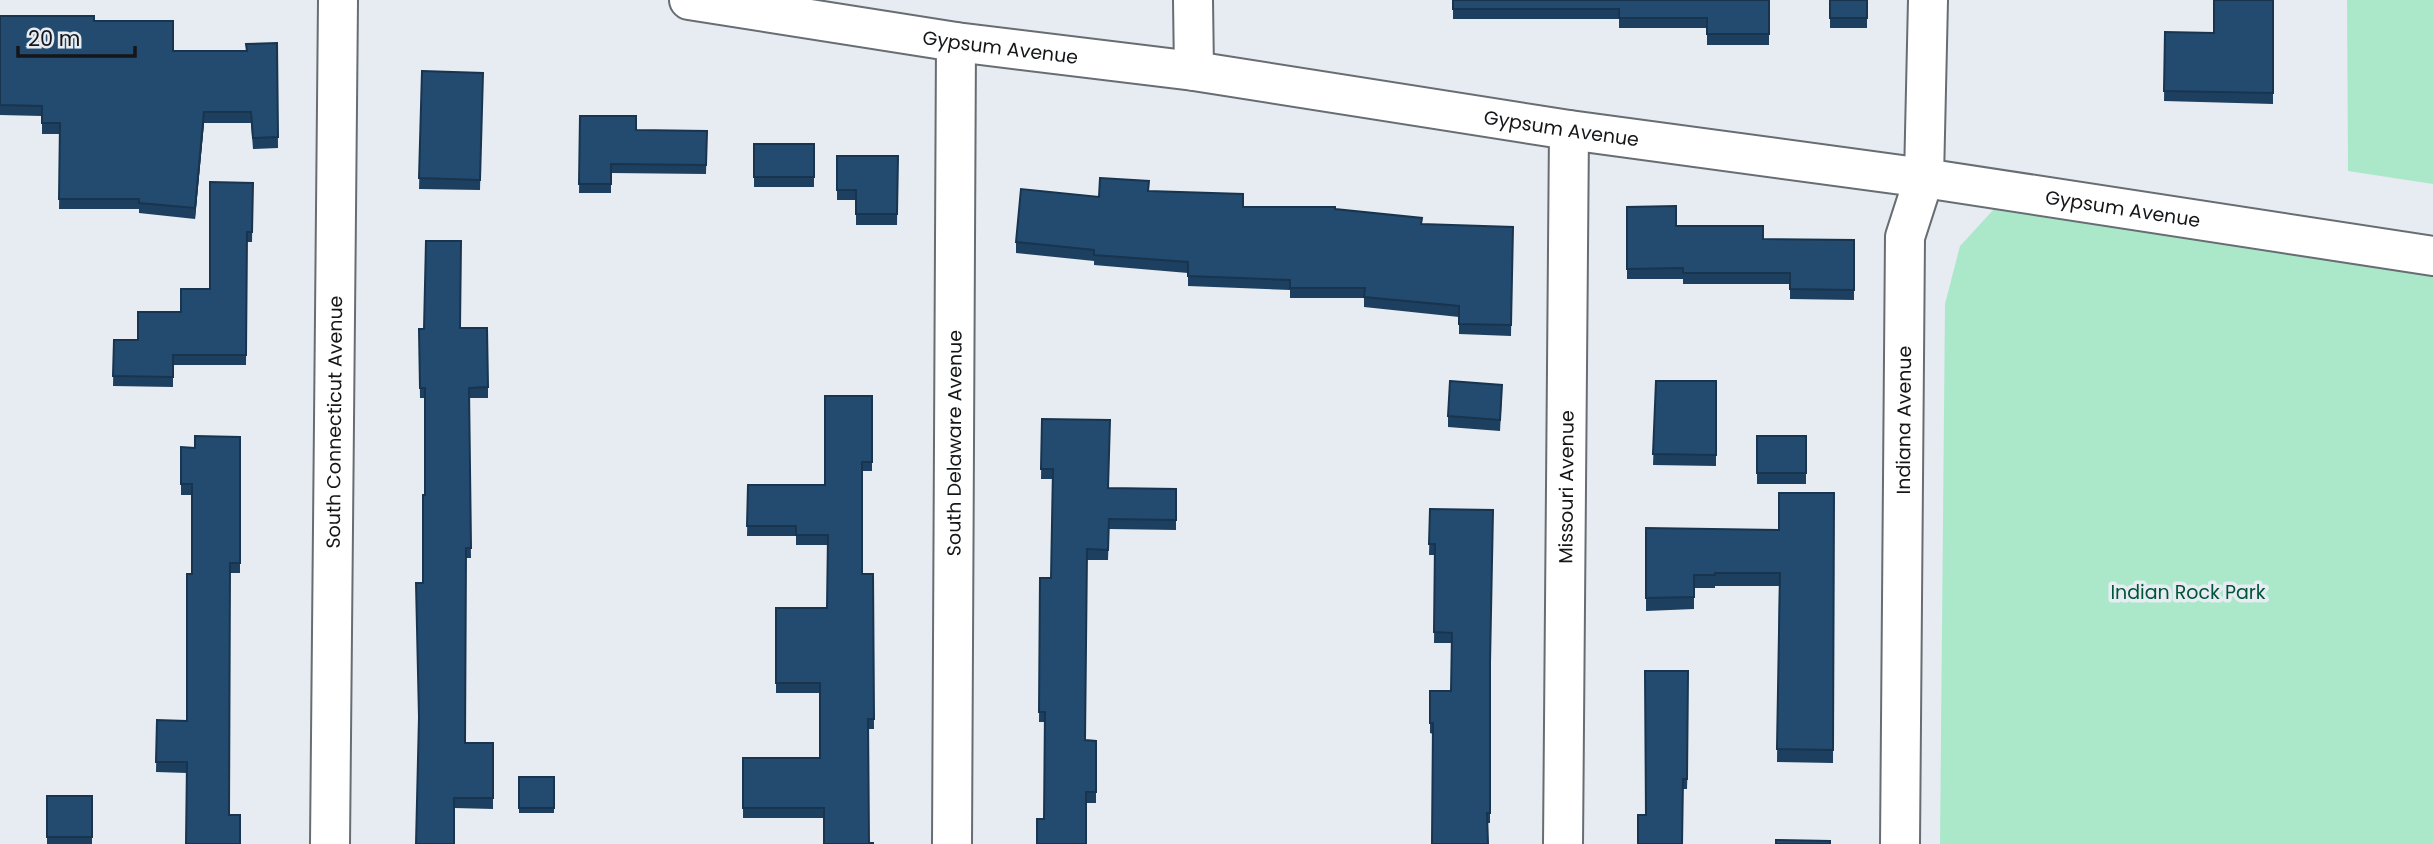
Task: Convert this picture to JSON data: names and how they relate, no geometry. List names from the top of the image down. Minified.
{"streets":{"street":["Gypsum Avenue","Indiana Avenue","South Connecticut Avenue","South Delaware Avenue","Missouri Avenue"]},"crossings":[["Gypsum Avenue","Indiana Avenue"],["Gypsum Avenue","South Delaware Avenue"],["Gypsum Avenue","Missouri Avenue"]],"parks":["Indian Rock Park"],"scale_bar":"20 m"}
